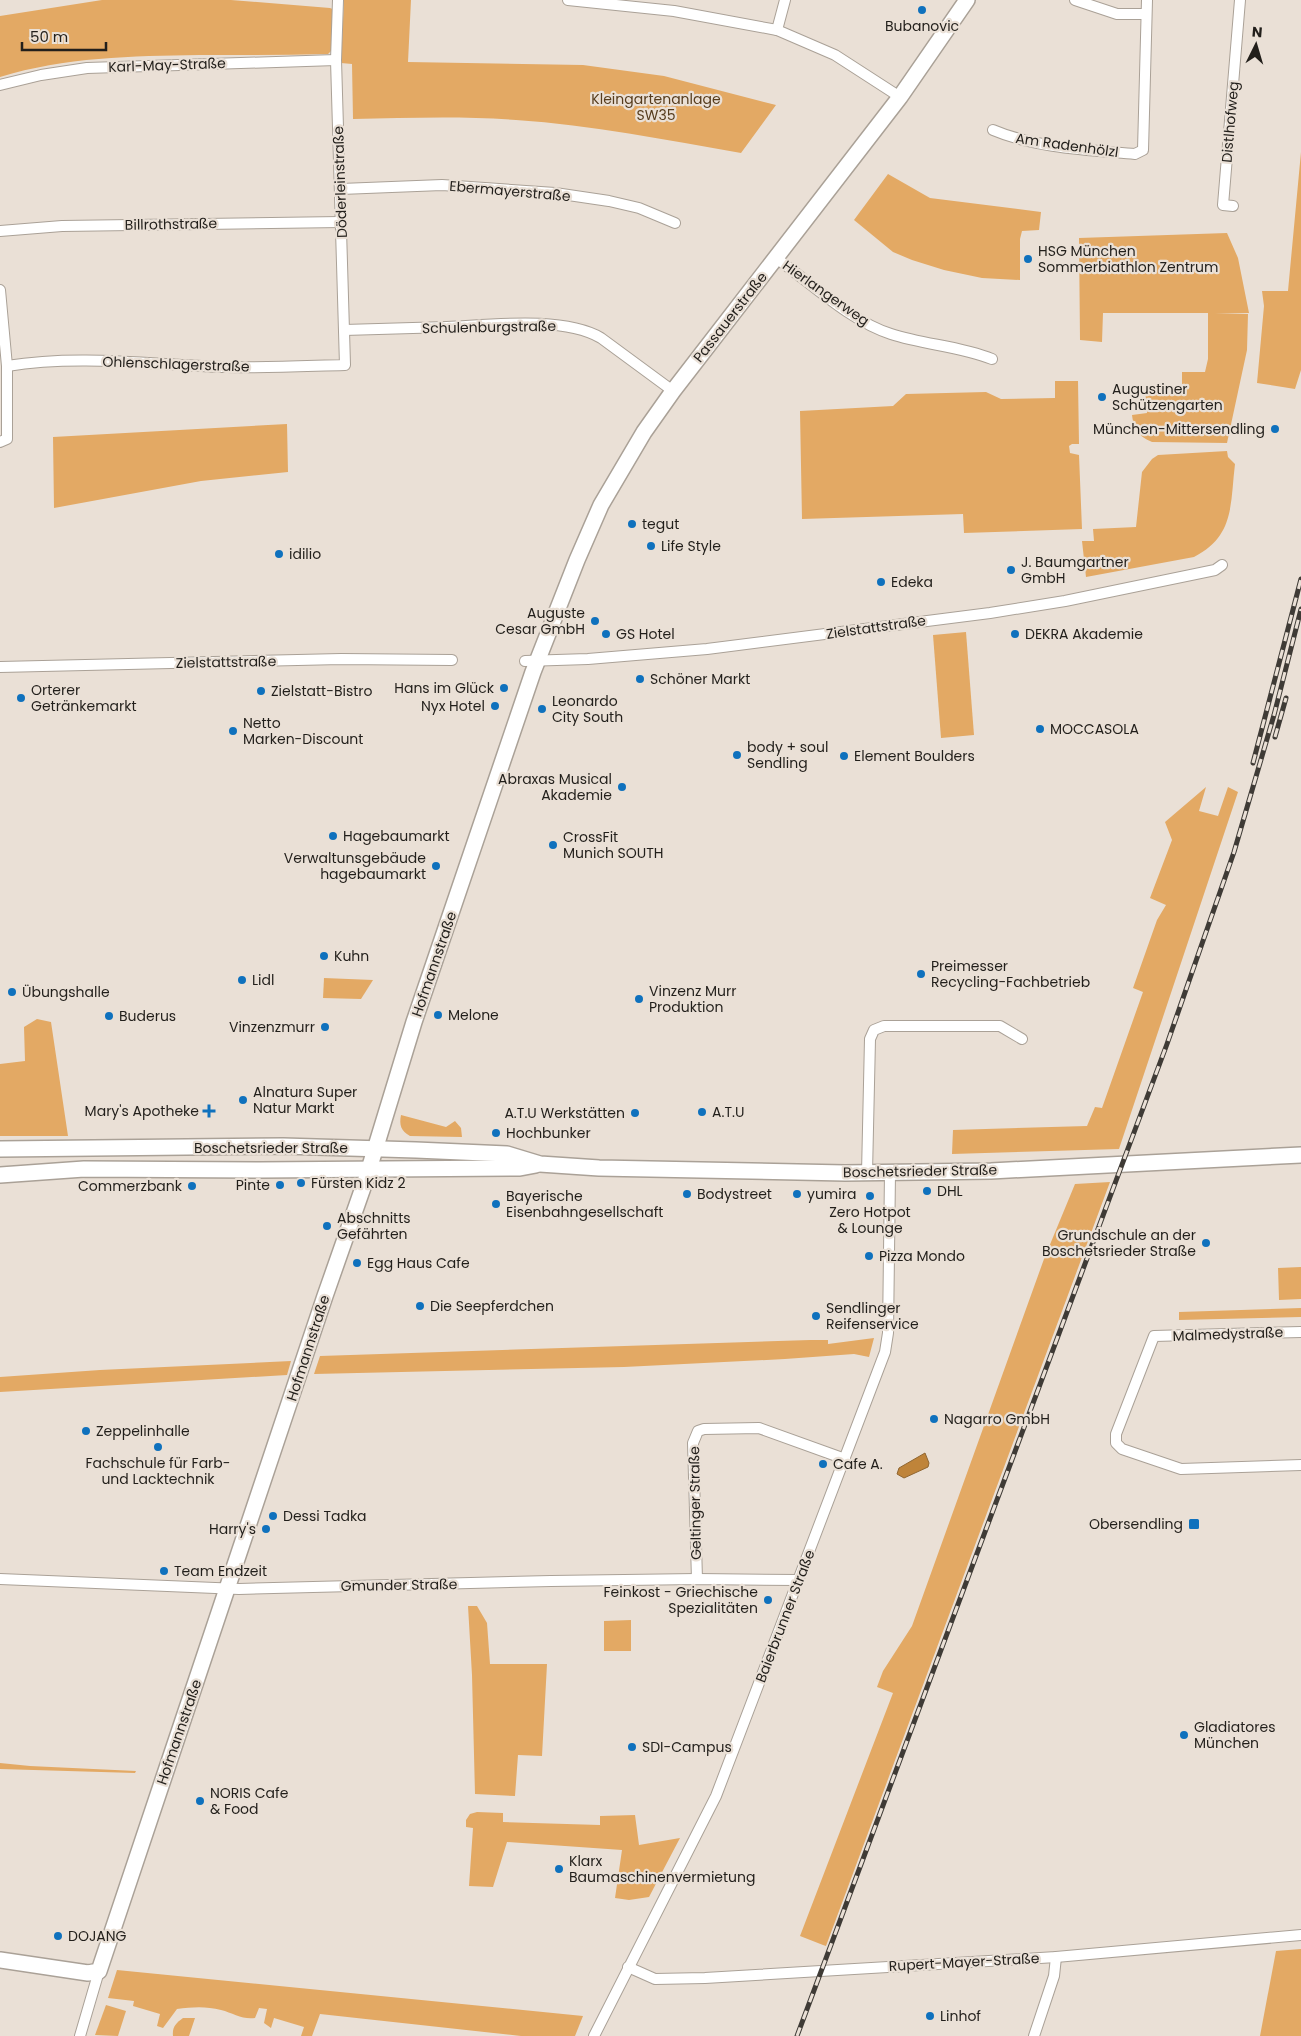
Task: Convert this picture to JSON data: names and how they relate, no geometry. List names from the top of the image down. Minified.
{"streets":{"street":["Karl-May-Straße","Distlhofweg","Am Radenhölzl","Döderleinstraße","Ebermayerstraße","Billrothstraße","Hierlangerweg","Passauerstraße","Schulenburgstraße","Ohlenschlagerstraße","Zielstattstraße","Hofmannstraße","Boschetsrieder Straße","Malmedystraße","Geltinger Straße","Gmunder Straße","Baierbrunner Straße","Rupert-Mayer-Straße"]},"crossings":[["Karl-May-Straße","Döderleinstraße"],["Döderleinstraße","Ebermayerstraße"],["Döderleinstraße","Billrothstraße"],["Döderleinstraße","Schulenburgstraße"],["Döderleinstraße","Ohlenschlagerstraße"],["Hierlangerweg","Passauerstraße"],["Passauerstraße","Schulenburgstraße"],["Passauerstraße","Zielstattstraße"],["Passauerstraße","Hofmannstraße"],["Zielstattstraße","Hofmannstraße"],["Hofmannstraße","Boschetsrieder Straße"],["Hofmannstraße","Gmunder Straße"],["Boschetsrieder Straße","Baierbrunner Straße"],["Geltinger Straße","Gmunder Straße"],["Geltinger Straße","Baierbrunner Straße"],["Gmunder Straße","Baierbrunner Straße"],["Baierbrunner Straße","Rupert-Mayer-Straße"]],"parks":["Kleingartenanlage SW35"],"places":{"other":["Bubanovic","HSG München Sommerbiathlon Zentrum","Augustiner Schützengarten","München-Mittersendling","tegut","Life Style","idilio","J. Baumgartner GmbH","Edeka","Auguste Cesar GmbH","GS Hotel","DEKRA Akademie","Schöner Markt","Hans im Glück","Zielstatt-Bistro","Orterer Getränkemarkt","Nyx Hotel","Leonardo City South","MOCCASOLA","Netto Marken-Discount","body + soul Sendling","Element Boulders","Abraxas Musical Akademie","Hagebaumarkt","CrossFit Munich SOUTH","Verwaltunsgebäude hagebaumarkt","Kuhn","Preimesser Recycling-Fachbetrieb","Lidl","Übungshalle","Vinzenz Murr Produktion","Melone","Buderus","Vinzenzmurr","Alnatura Super Natur Markt","A.T.U","A.T.U Werkstätten","Hochbunker","Fürsten Kidz 2","Pinte","Commerzbank","DHL","Bodystreet","yumira","Zero Hotpot & Lounge","Bayerische Eisenbahngesellschaft","Abschnitts Gefährten","Grundschule an der Boschetsrieder Straße","Pizza Mondo","Egg Haus Cafe","Die Seepferdchen","Sendlinger Reifenservice","Nagarro GmbH","Zeppelinhalle","Fachschule für Farb- und Lacktechnik","Cafe A.","Dessi Tadka","Harry's","Team Endzeit","Feinkost - Griechische Spezialitäten","Gladiatores München","SDI-Campus","NORIS Cafe & Food","Klarx Baumaschinenvermietung","DOJANG","Linhof"],"health":["Mary's Apotheke"],"transit":["Obersendling"]},"scale_bar":"50 m","north":"top"}
